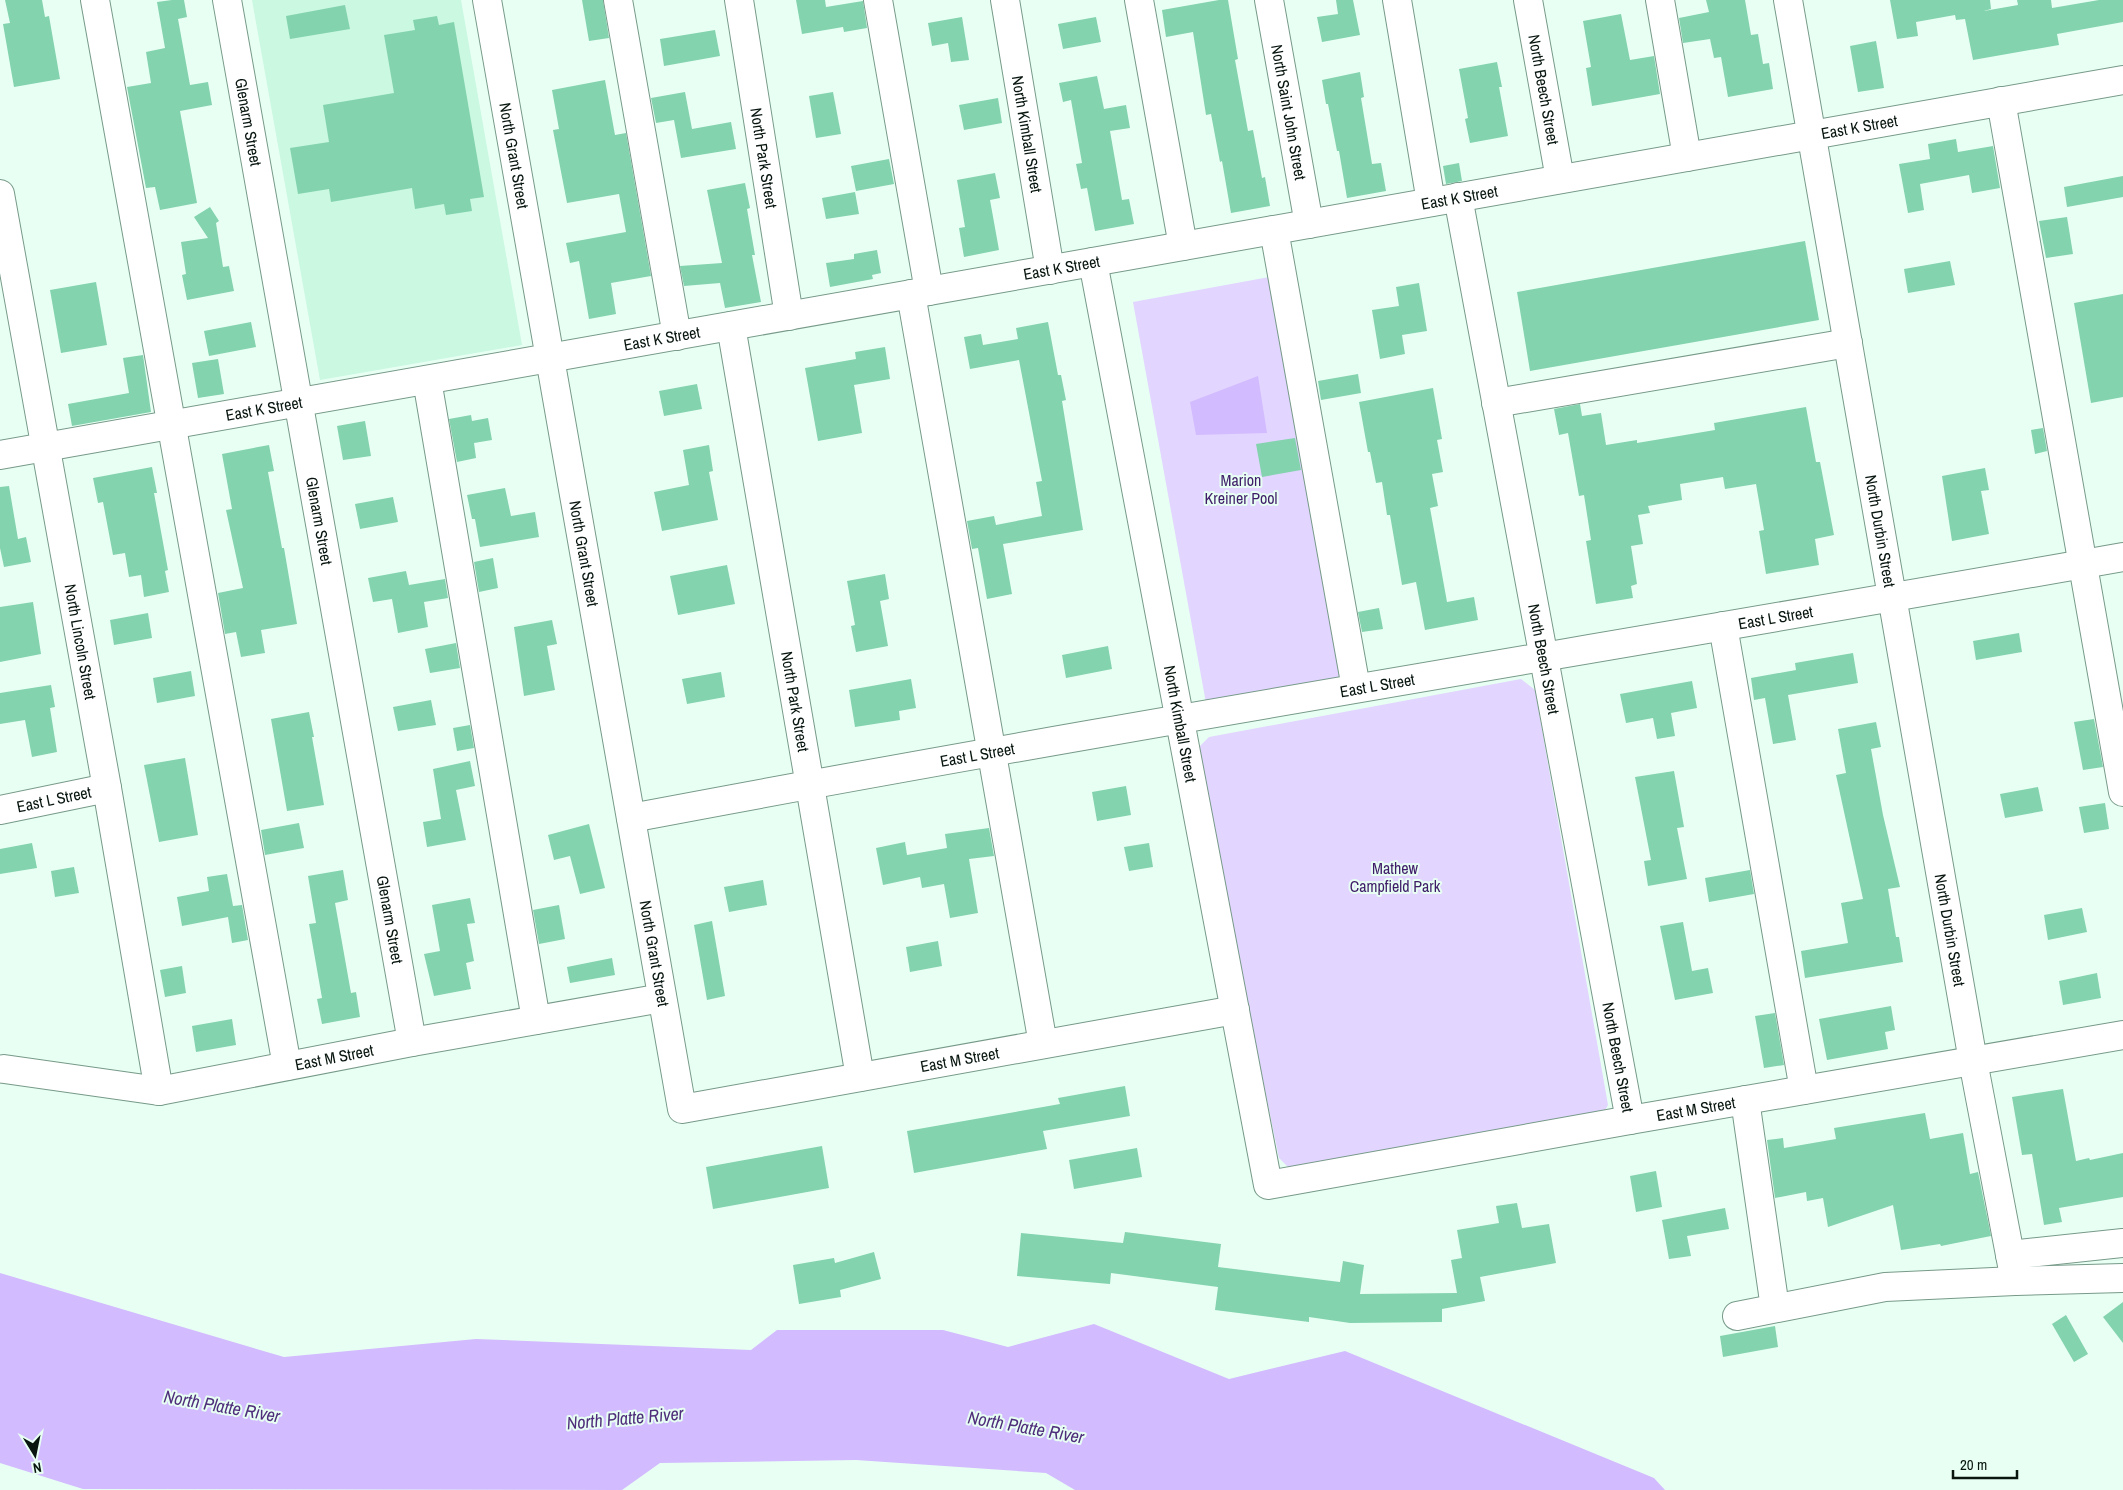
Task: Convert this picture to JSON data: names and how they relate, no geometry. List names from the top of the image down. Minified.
{"streets":{"street":["North Beech Street","North Saint John Street","Glenarm Street","East K Street","North Kimball Street","North Grant Street","North Park Street","North Durbin Street","East L Street","North Lincoln Street","East M Street"]},"crossings":[["North Beech Street","East K Street"],["North Beech Street","East L Street"],["North Beech Street","East M Street"],["North Saint John Street","East K Street"],["Glenarm Street","East K Street"],["Glenarm Street","East M Street"],["East K Street","North Kimball Street"],["East K Street","North Grant Street"],["East K Street","North Park Street"],["East K Street","North Durbin Street"],["East K Street","North Lincoln Street"],["North Kimball Street","East L Street"],["North Kimball Street","East M Street"],["North Grant Street","East L Street"],["North Grant Street","East M Street"],["North Park Street","East L Street"],["North Park Street","East M Street"],["North Durbin Street","East L Street"],["North Durbin Street","East M Street"],["East L Street","North Lincoln Street"],["North Lincoln Street","East M Street"]],"water":["North Platte River"],"parks":["Marion Kreiner Pool","Mathew Campfield Park"],"scale_bar":"20 m","north":"bottom"}
